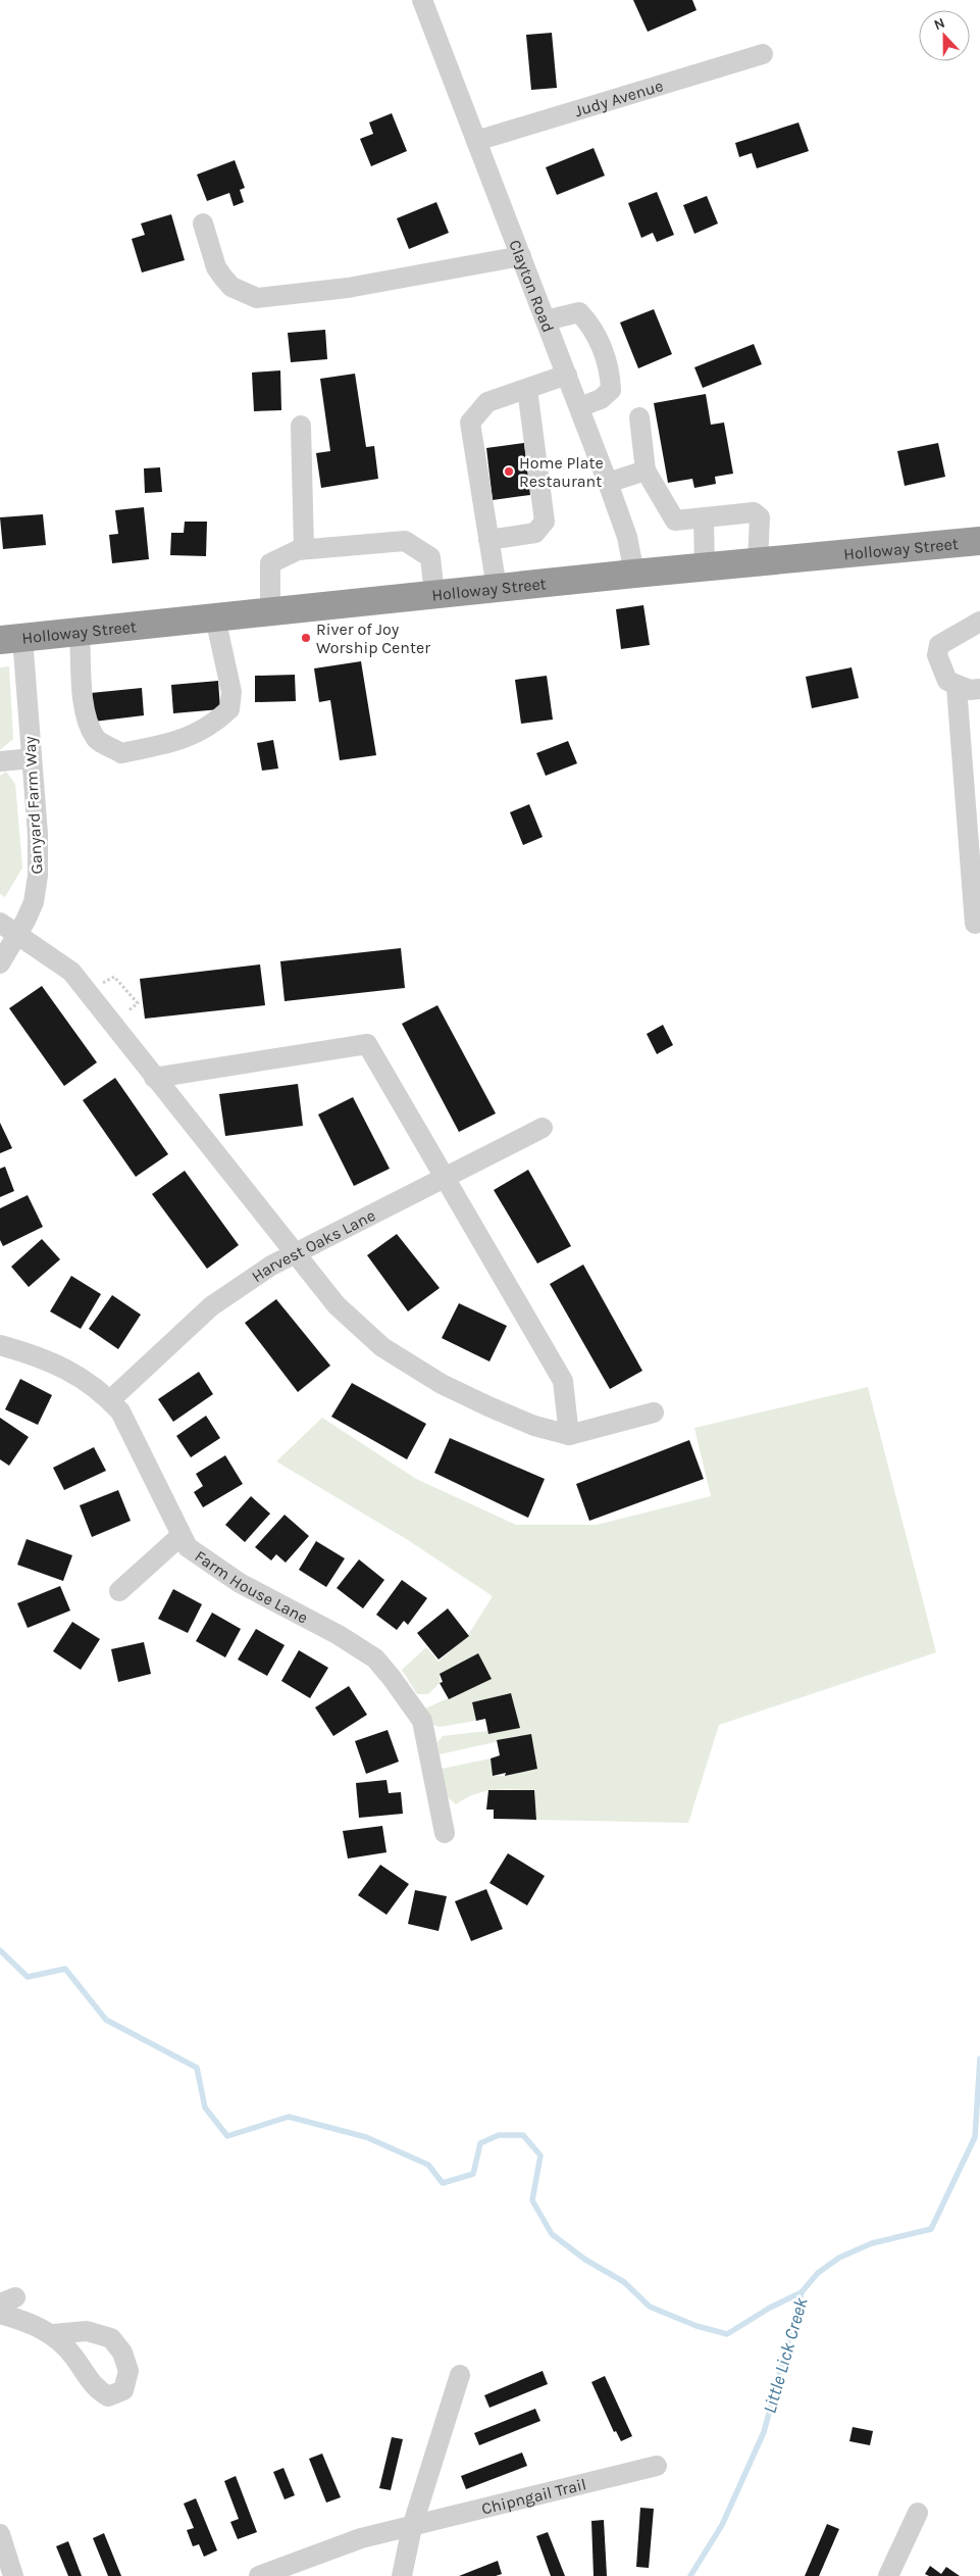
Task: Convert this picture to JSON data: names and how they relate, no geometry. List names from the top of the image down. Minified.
{"streets":{"highway":["Holloway Street"],"street":["Judy Avenue","Clayton Road","Ganyard Farm Way","Harvest Oaks Lane","Farm House Lane","Chipngail Trail"]},"crossings":[["Judy Avenue","Clayton Road"],["Clayton Road","Holloway Street"],["Holloway Street","Ganyard Farm Way"],["Harvest Oaks Lane","Farm House Lane"]],"water":["Little Lick Creek"],"places":["Home Plate Restaurant","River of Joy Worship Center"],"north":"top"}
